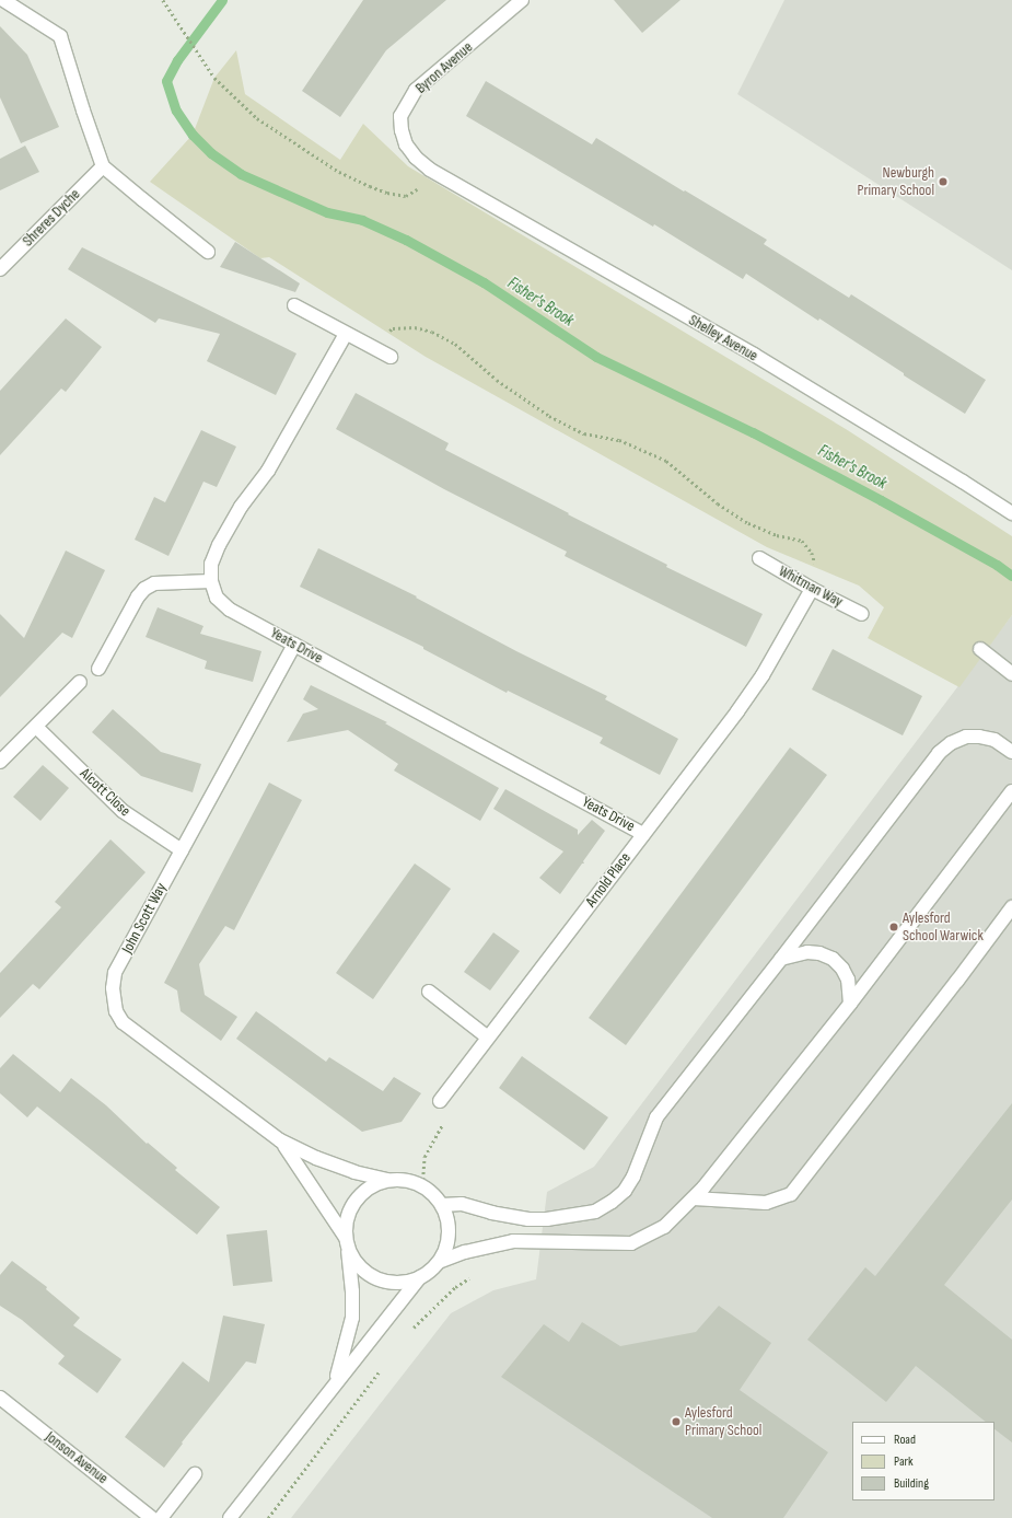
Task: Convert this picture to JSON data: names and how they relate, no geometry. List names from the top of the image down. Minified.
{"streets":{"street":["Byron Avenue","Shreres Dyche","Shelley Avenue","Whitman Way","Yeats Drive","Alcott Close","Arnold Place","John Scott Way","Jonson Avenue"]},"crossings":[["Byron Avenue","Shelley Avenue"],["Whitman Way","Arnold Place"],["Yeats Drive","Arnold Place"],["Yeats Drive","John Scott Way"],["Alcott Close","John Scott Way"]],"water":["Fisher's Brook"],"places":["Newburgh Primary School","Aylesford School Warwick","Aylesford Primary School"],"legend":["Road","Park","Building"]}
